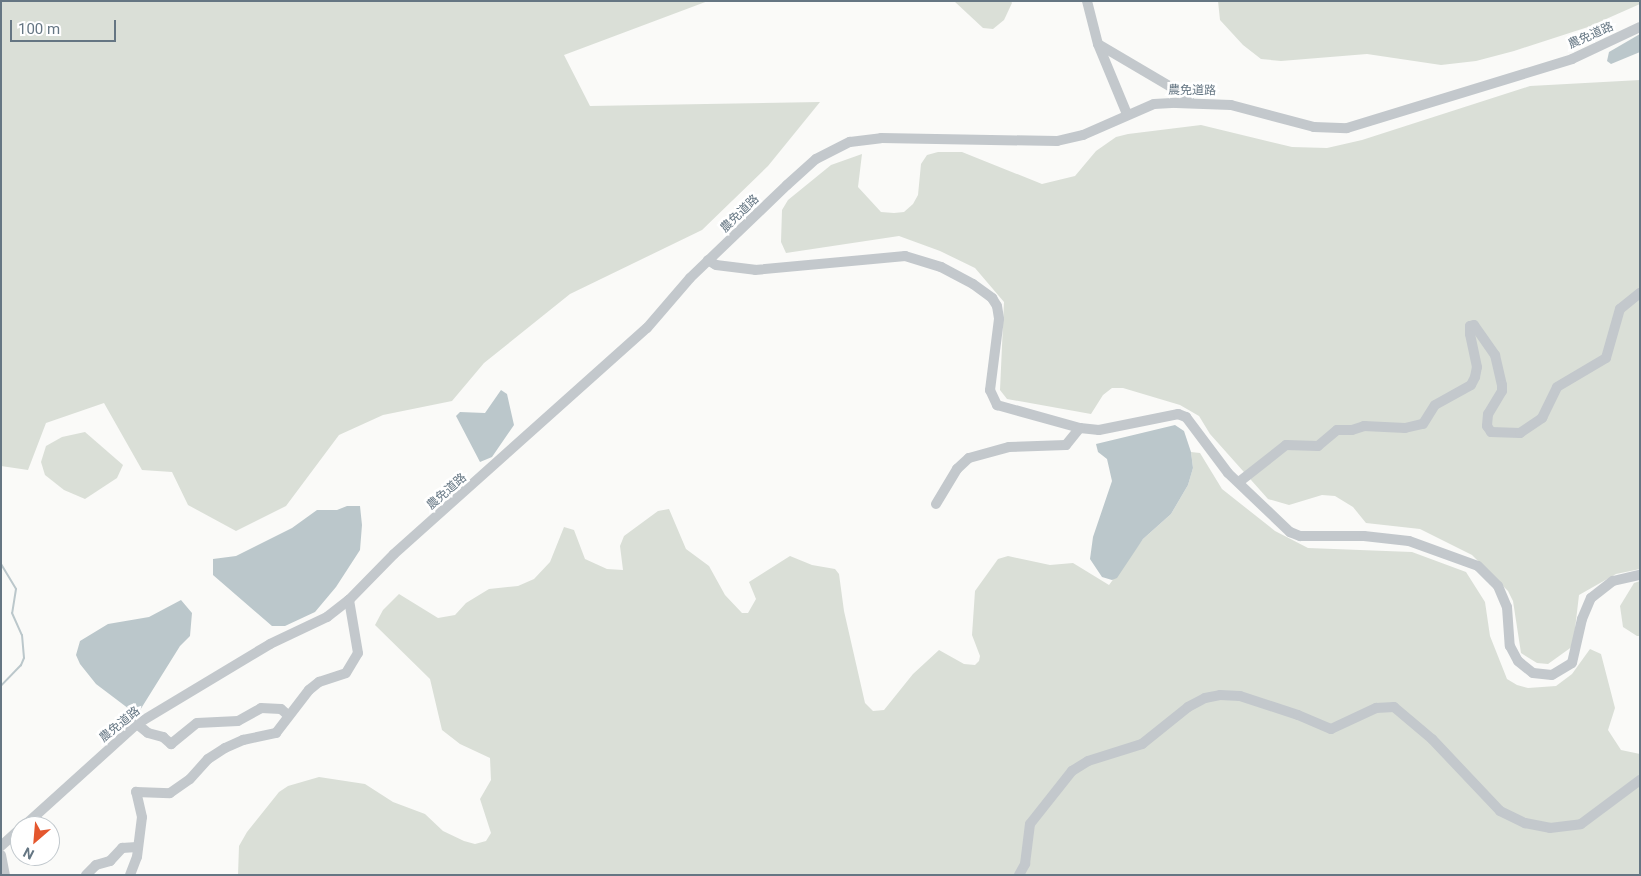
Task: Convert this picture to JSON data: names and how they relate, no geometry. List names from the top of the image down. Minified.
{"streets":{"street":["農免道路"]},"scale_bar":"100 m","north":"bottom left"}
